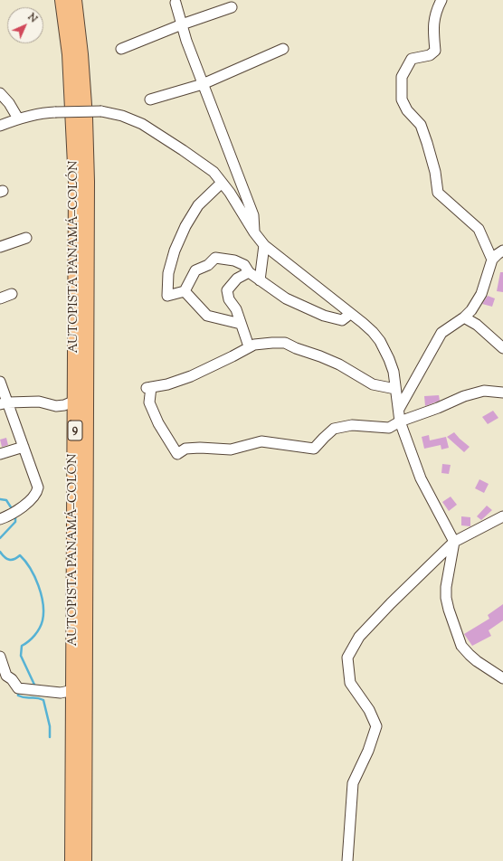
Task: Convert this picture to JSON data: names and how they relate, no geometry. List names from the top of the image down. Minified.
{"streets":{"highway":["AUTOPISTA PANAMÁ–COLÓN","9"]},"north":"top right"}
